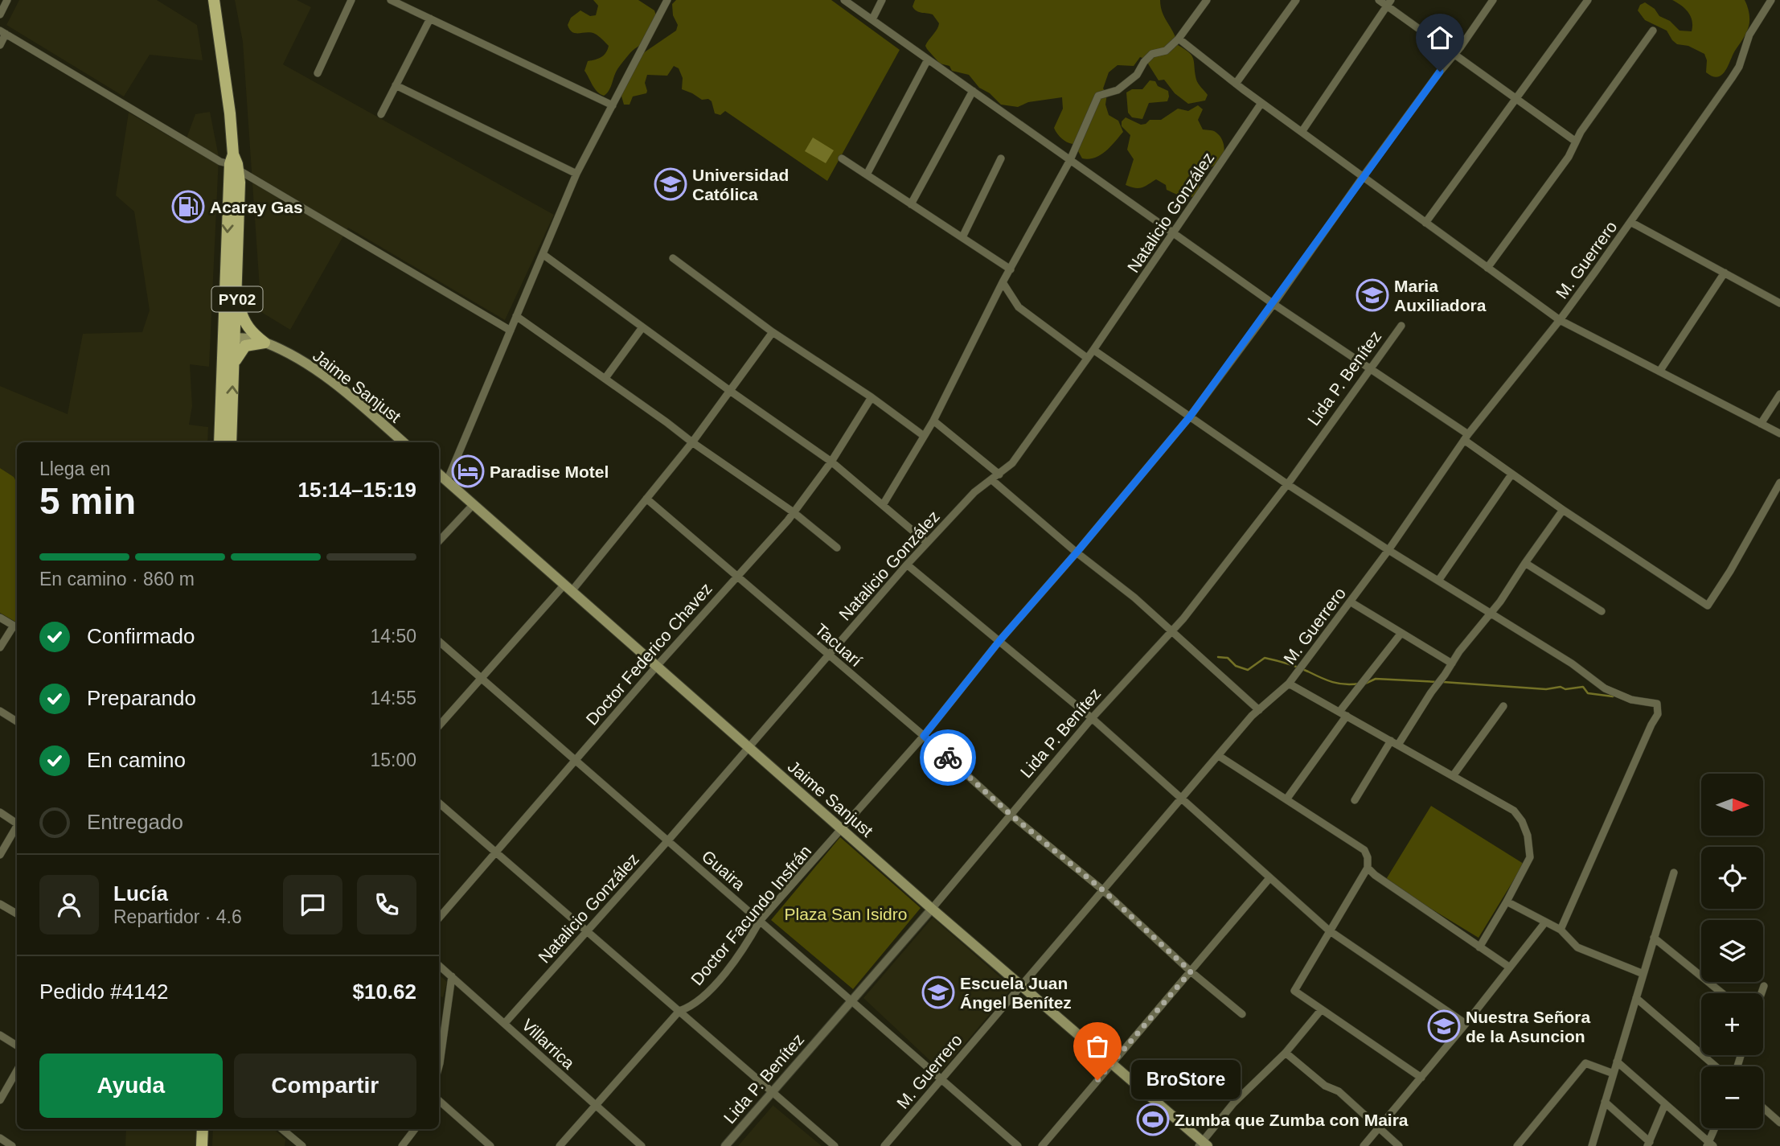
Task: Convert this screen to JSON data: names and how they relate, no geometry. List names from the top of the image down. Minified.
{"streets":{"main road":["PY02","Jaime Sanjust"],"street":["Natalicio González","M. Guerrero","Lida P. Benítez","Tacuarí","Doctor Federico Chavez","Guaira","Doctor Facundo Insfrán","Villarrica"]},"crossings":[["Natalicio González","Jaime Sanjust"],["Natalicio González","Tacuarí"],["Natalicio González","Guaira"],["Natalicio González","Villarrica"],["M. Guerrero","Jaime Sanjust"],["M. Guerrero","Tacuarí"],["M. Guerrero","Guaira"],["PY02","Jaime Sanjust"],["Lida P. Benítez","Jaime Sanjust"],["Lida P. Benítez","Tacuarí"],["Lida P. Benítez","Guaira"],["Jaime Sanjust","Doctor Federico Chavez"],["Jaime Sanjust","Doctor Facundo Insfrán"],["Tacuarí","Doctor Federico Chavez"],["Tacuarí","Doctor Facundo Insfrán"],["Doctor Federico Chavez","Guaira"],["Guaira","Doctor Facundo Insfrán"],["Doctor Facundo Insfrán","Villarrica"]],"parks":["Plaza San Isidro"],"places":{"school or university":["Universidad Católica","Maria Auxiliadora","Escuela Juan Ángel Benítez","Nuestra Señora de la Asuncion"],"fuel station":["Acaray Gas"],"hotel":["Paradise Motel"],"other":["BroStore"],"sports":["Zumba que Zumba con Maira"]},"north":"right","page":{"heading":["5 min","Llega en","15:14–15:19"],"panel":["Lucía","Repartidor · 4.6","Pedido #4142","$10.62"],"bar":"En camino · 860 m","list":[["Confirmado","14:50"],["Preparando","14:55"],["En camino","15:00"],"Entregado"],"map_buttons":["+","−"],"buttons":["Ayuda","Compartir"],"bubble":"BroStore"}}
